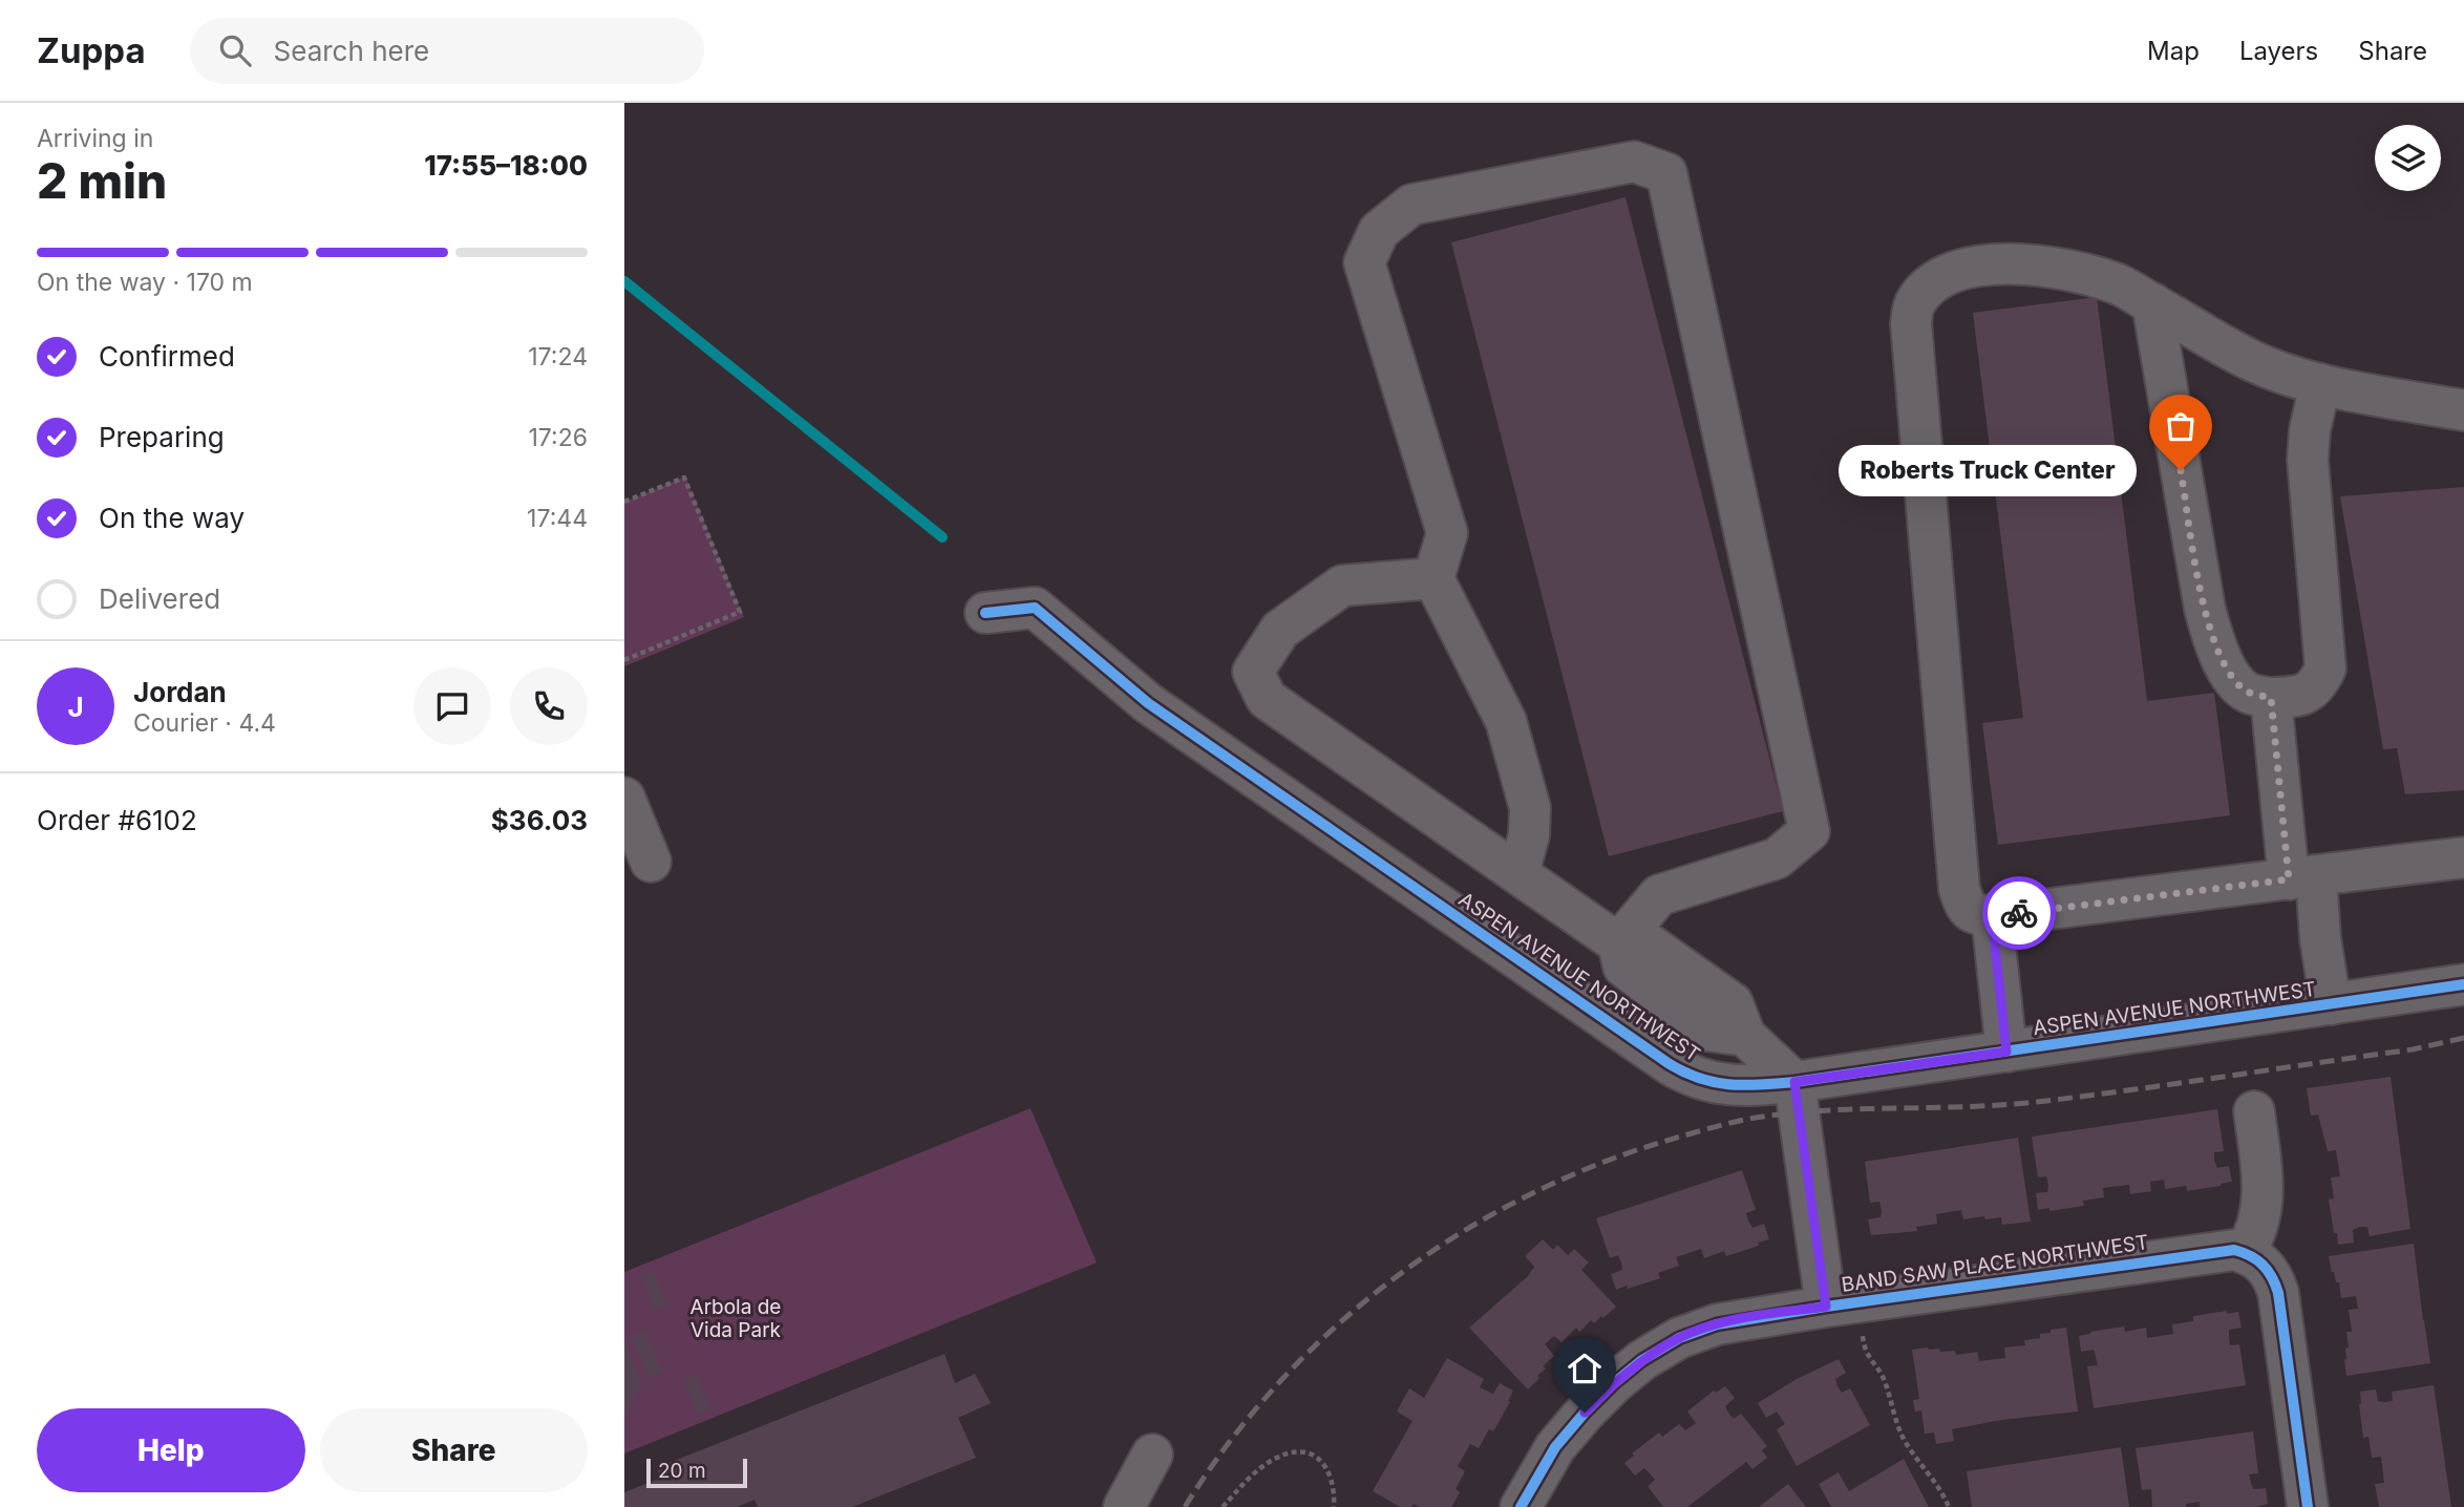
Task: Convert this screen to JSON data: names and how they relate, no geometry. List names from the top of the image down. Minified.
{"streets":{"street":["ASPEN AVENUE NORTHWEST","BAND SAW PLACE NORTHWEST"]},"parks":["Arbola de Vida Park"],"places":["Roberts Truck Center"],"scale_bar":"20 m","page":{"header":"Zuppa","search":"Search here","nav":["Map","Layers","Share"],"heading":["2 min","Arriving in","17:55–18:00"],"panel":["Jordan","Courier · 4.4","Order #6102","$36.03"],"bar":"On the way · 170 m","list":[["Confirmed","17:24"],["Preparing","17:26"],["On the way","17:44"],"Delivered"],"bubble":"Roberts Truck Center","round":"J","buttons":["Help","Share"],"scale":"20 m"}}
